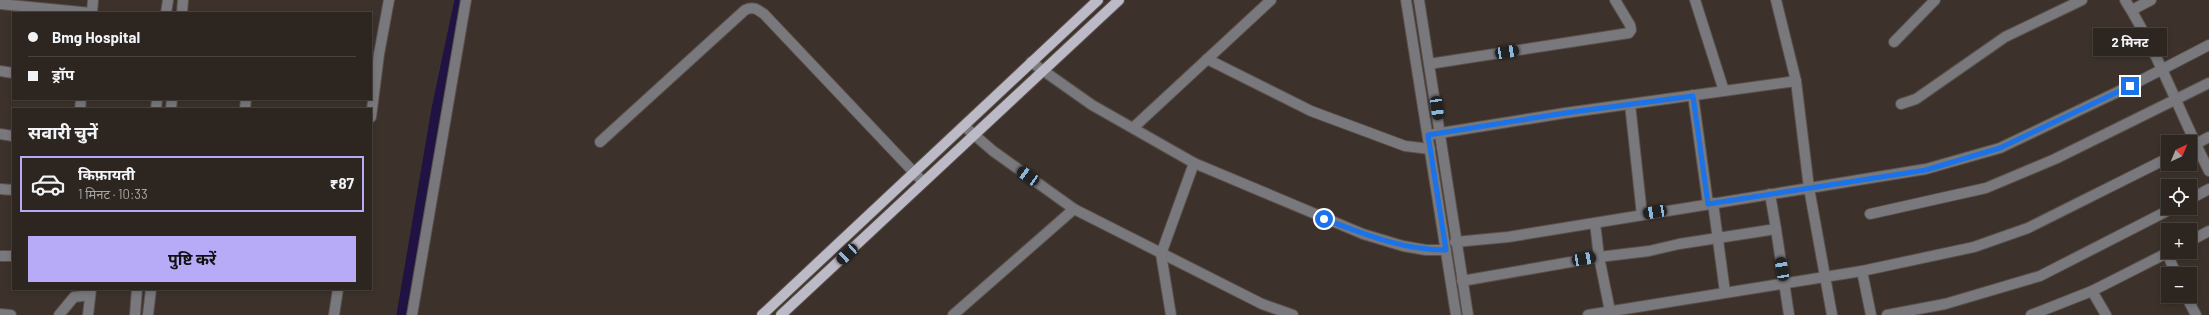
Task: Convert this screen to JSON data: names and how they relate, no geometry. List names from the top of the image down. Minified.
{"north":"top right","page":{"banner":["Bmg Hospital","ड्रॉप"],"bubble":"2 मिनट","heading":"सवारी चुनें","map_buttons":["+","−"],"list":[{"name":"किफ़ायती","note":"1 मिनट · 10:33","value":"₹87"}],"buttons":"पुष्टि करें"}}
